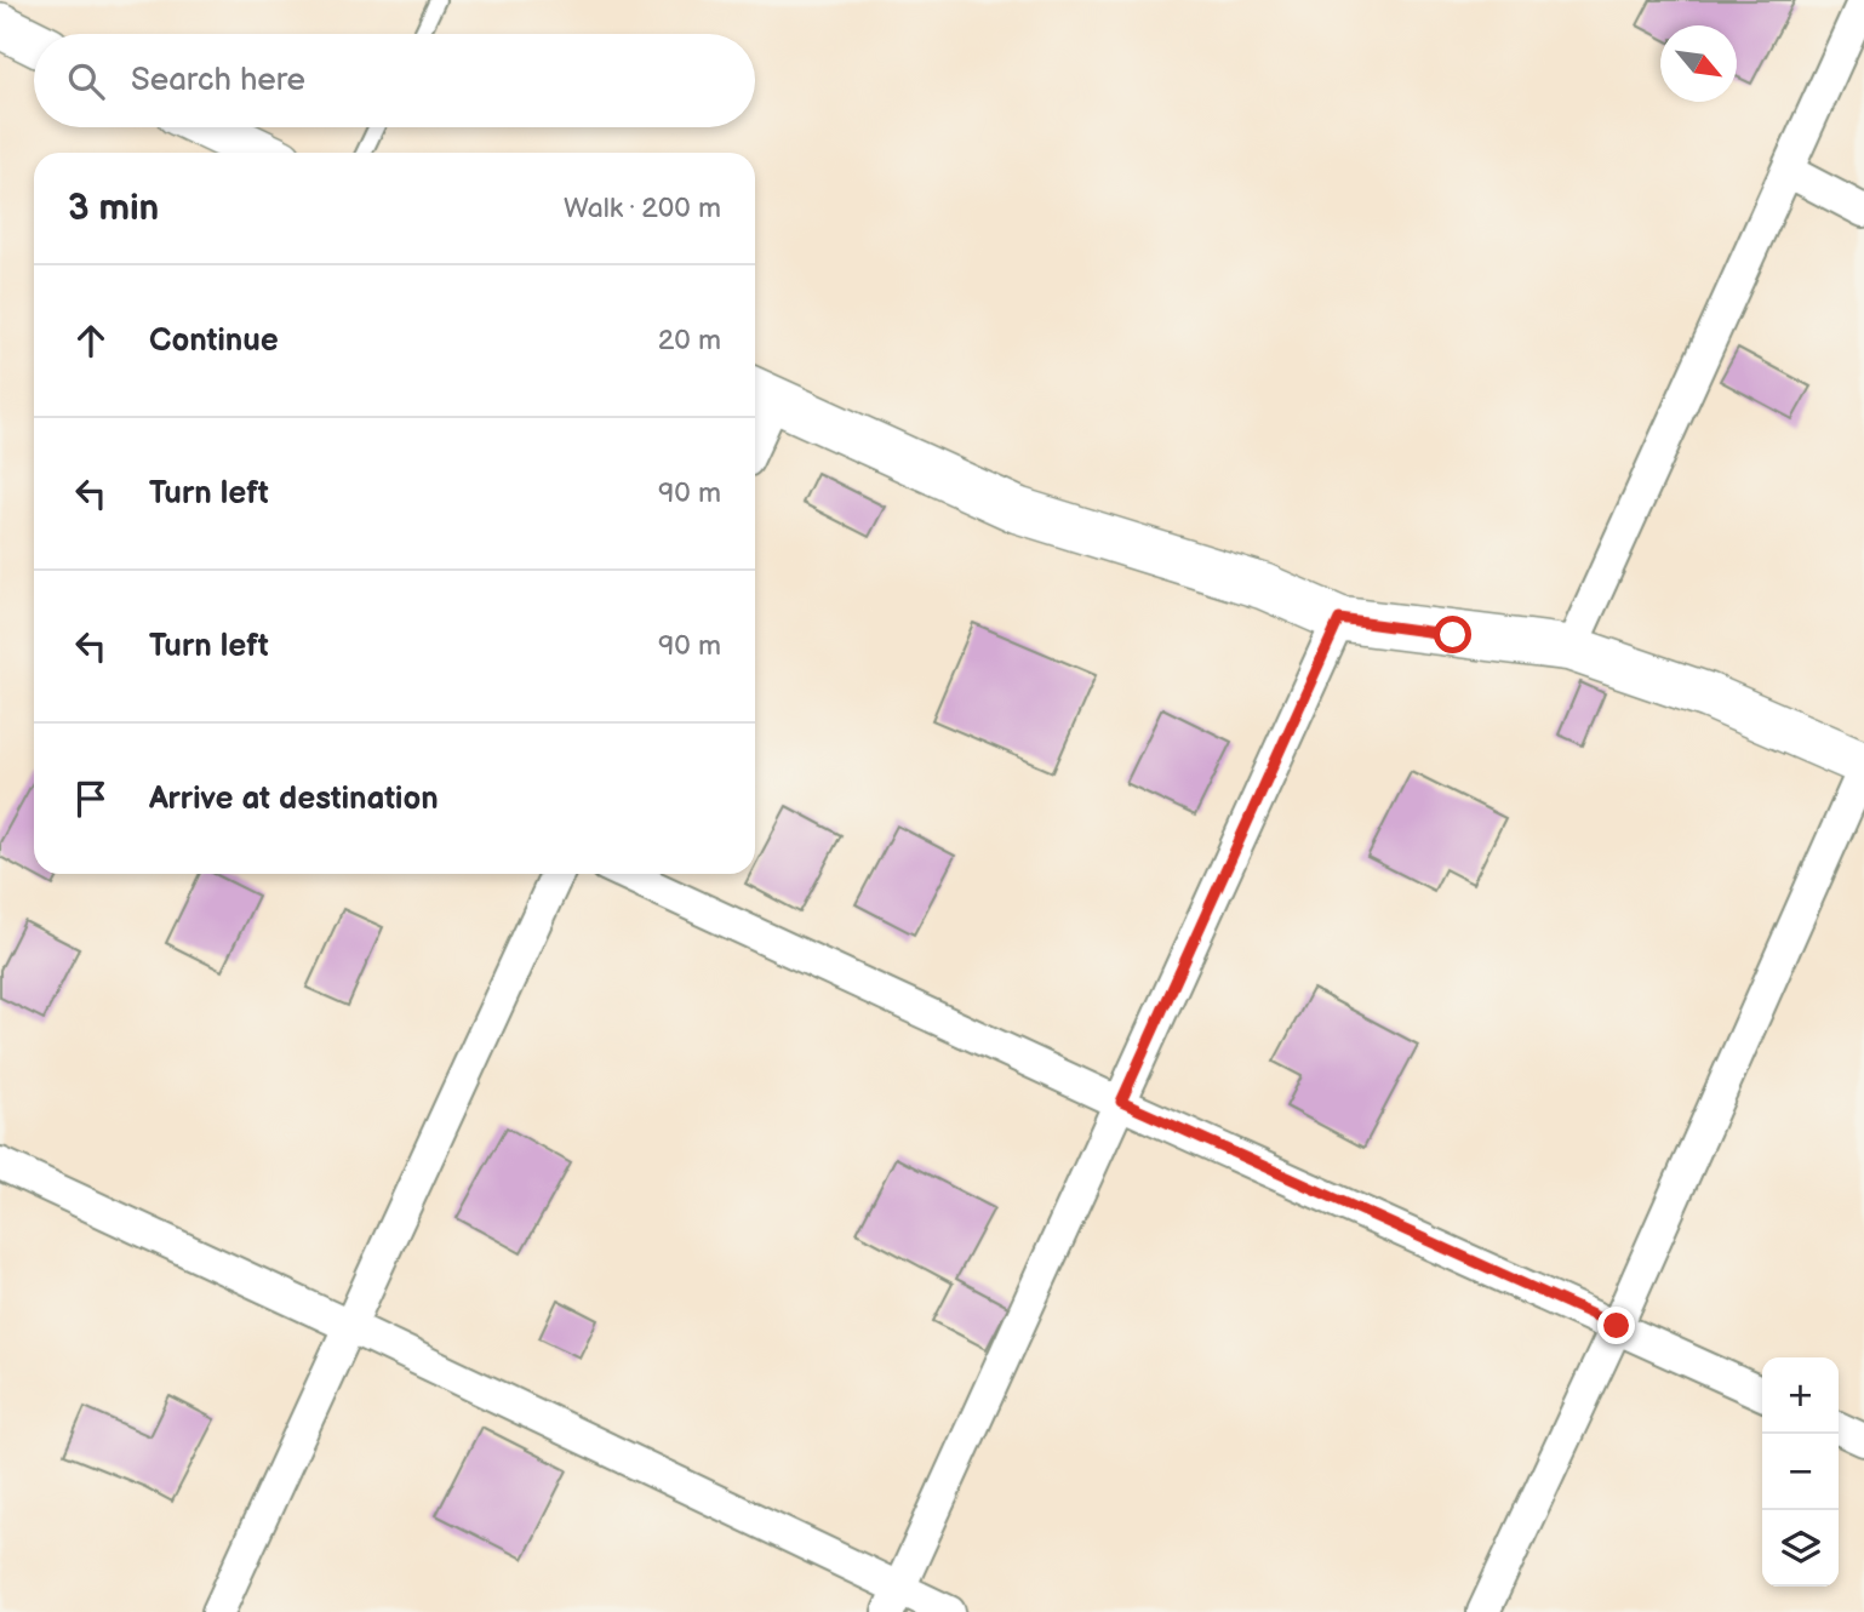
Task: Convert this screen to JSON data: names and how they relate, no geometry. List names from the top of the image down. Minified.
{"north":"bottom right","page":{"search":"Search here","heading":["3 min","Walk · 200 m"],"list":[["Continue","20 m"],["Turn left","90 m"],["Turn left","90 m"],"Arrive at destination"],"map_buttons":["+","−"]}}
